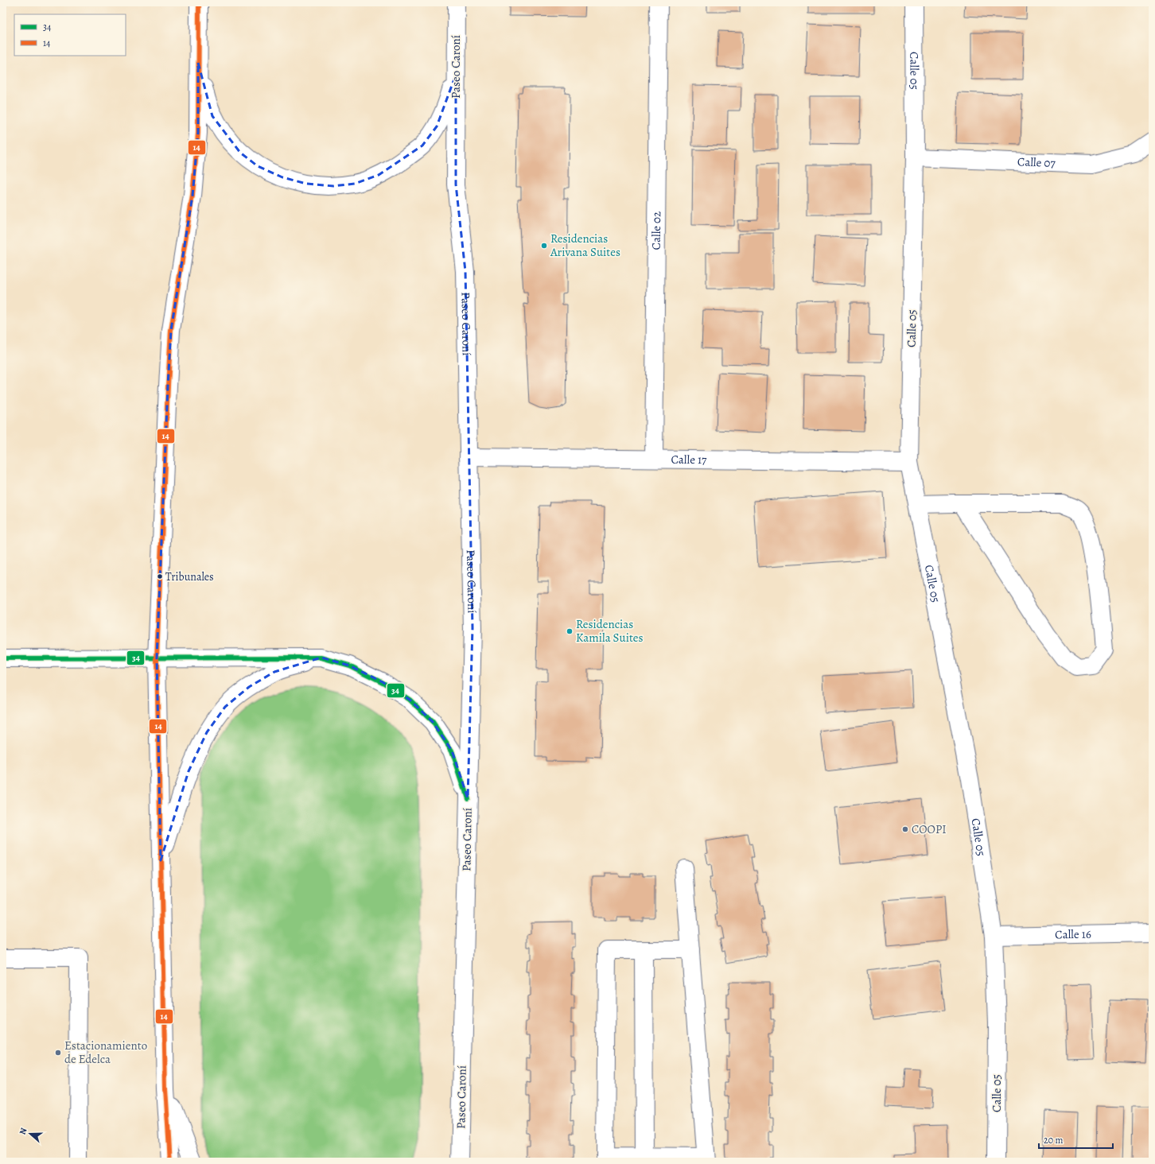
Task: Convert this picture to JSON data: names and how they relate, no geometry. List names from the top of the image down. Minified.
{"streets":{"street":["Paseo Caroní","Calle 05","Calle 07","Calle 02","Calle 17","Calle 16"]},"crossings":[["Paseo Caroní","Calle 17"],["Calle 05","Calle 07"],["Calle 05","Calle 17"],["Calle 05","Calle 16"],["Calle 02","Calle 17"]],"places":["Residencias Arivana Suites","Tribunales","Residencias Kamila Suites","COOPI","Estacionamiento de Edelca"],"lines":["transit line 14","transit line 34"],"legend":["34","14"],"scale_bar":"20 m","north":"left"}
